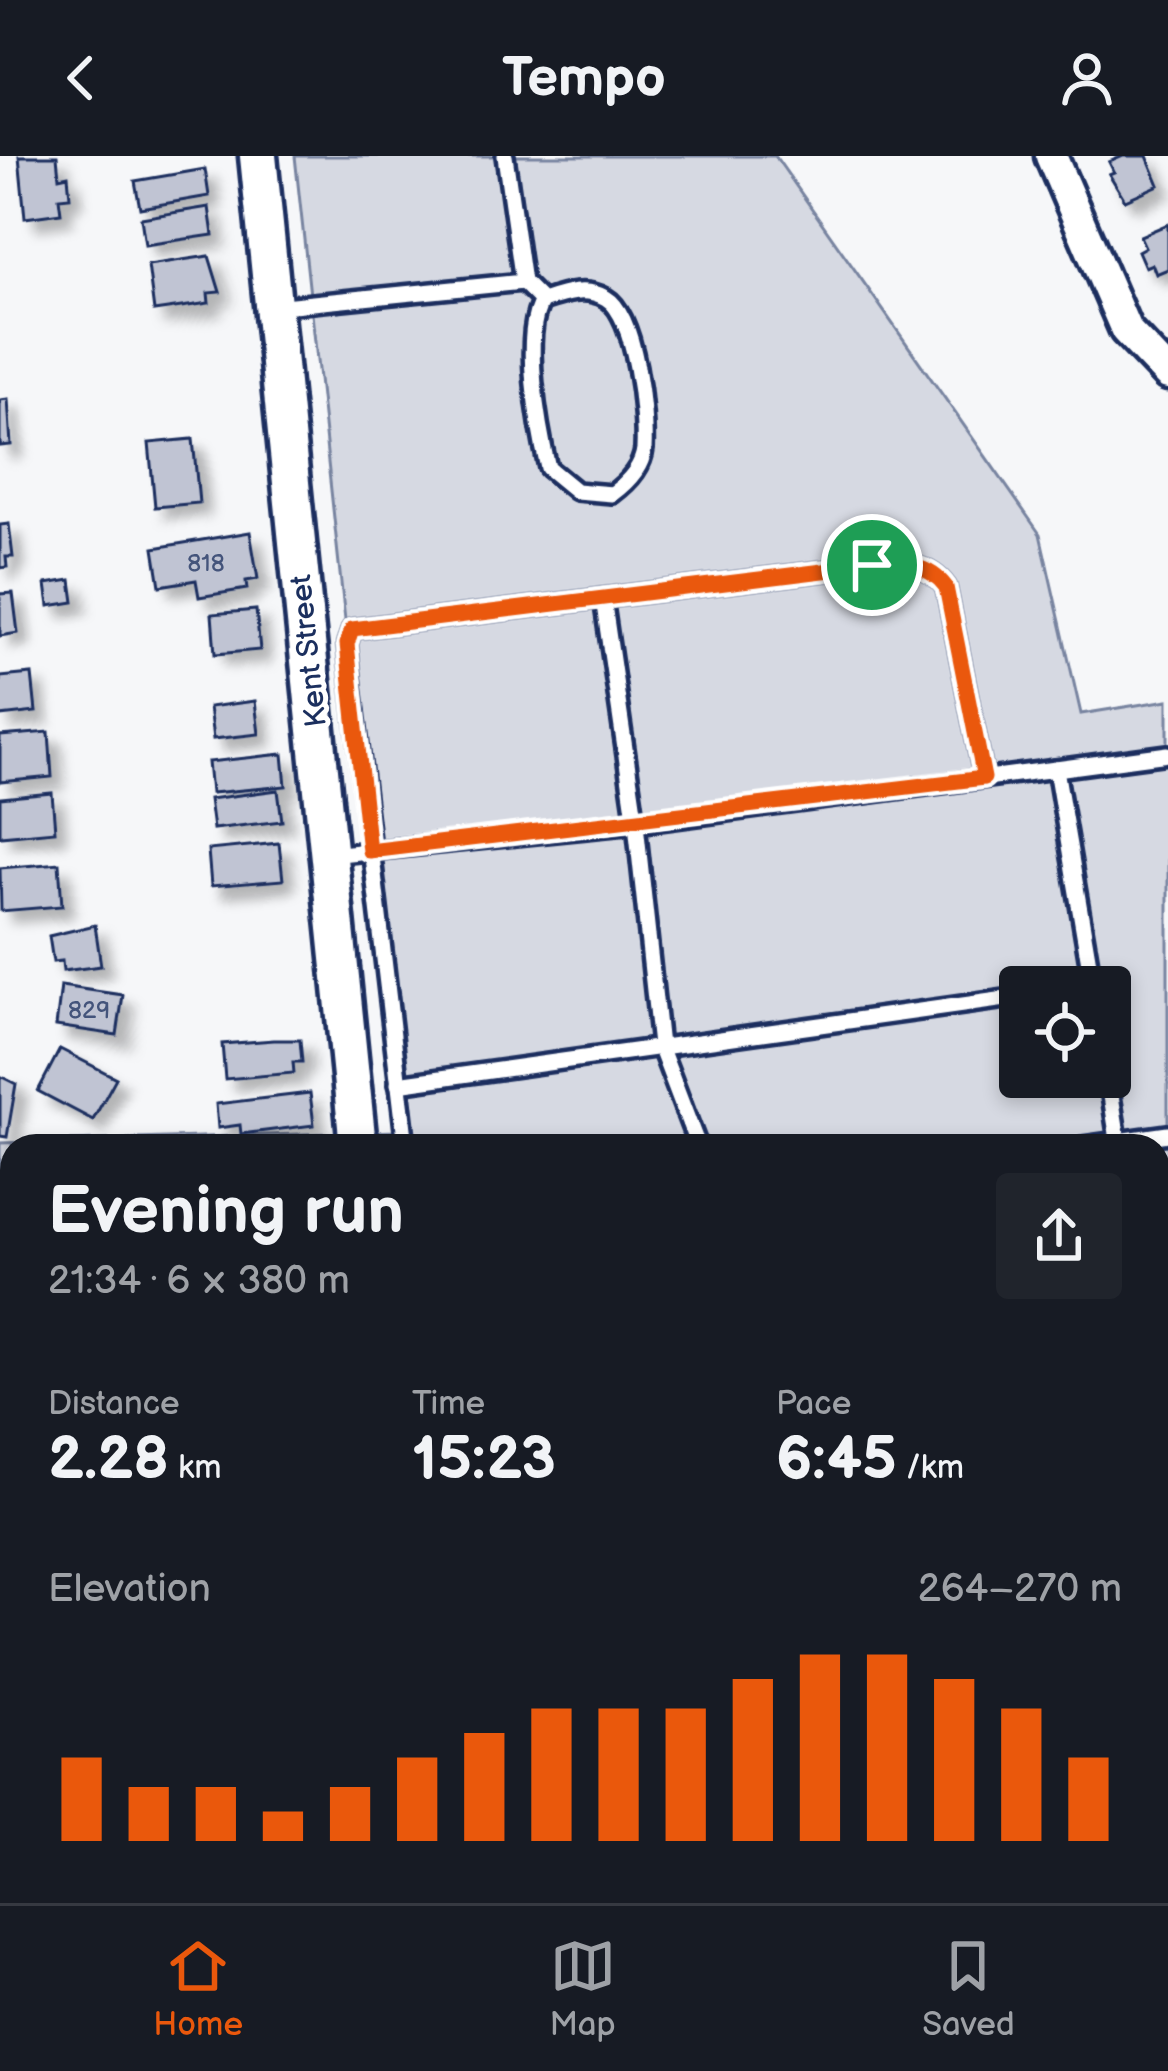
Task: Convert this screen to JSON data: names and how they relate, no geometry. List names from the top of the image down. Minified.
{"streets":{"street":["Kent Street"]},"house_numbers":["818","829"],"page":{"header":"Tempo","heading":["Evening run","21:34 · 6 × 380 m"],"stats":[["Distance","2.28 km"],["Time","15:23"],["Pace","6:45 /km"]],"chart":["Elevation","264–270 m"],"tabs":["Home","Map","Saved"]}}
